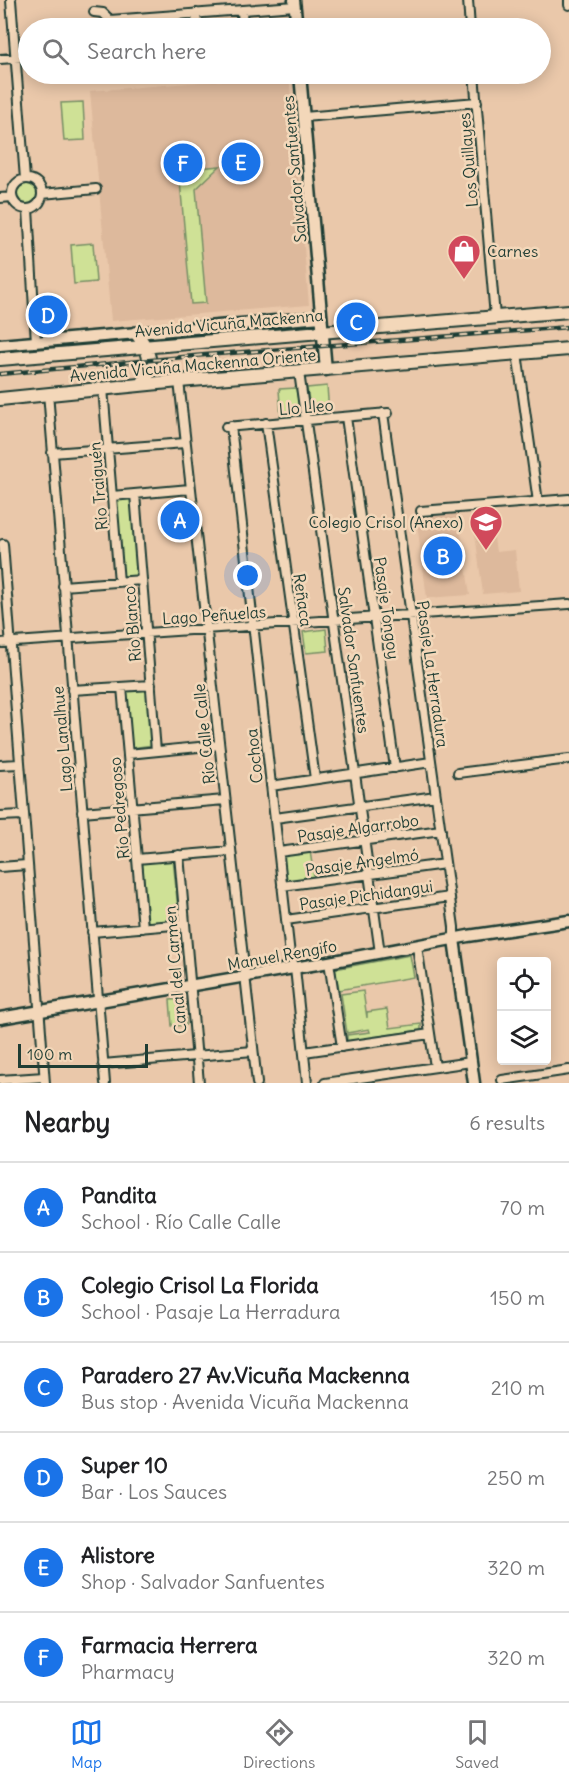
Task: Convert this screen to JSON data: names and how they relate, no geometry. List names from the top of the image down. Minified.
{"streets":{"main road":["Avenida Vicuña Mackenna","Avenida Vicuña Mackenna Oriente"],"street":["Los Quillayes","Salvador Sanfuentes","Llo Lleo","Río Traiguén","Reñaca","Pasaje Tongoy","Lago Peñuelas","Río Blanco","Pasaje La Herradura","Río Calle Calle","Lago Lanalhue","Cochoa","Río Pedregoso","Pasaje Algarrobo","Pasaje Angelmó","Pasaje Pichidangui","Manuel Rengifo","Canal del Carmen"]},"crossings":[["Los Quillayes","Avenida Vicuña Mackenna"],["Salvador Sanfuentes","Avenida Vicuña Mackenna"],["Salvador Sanfuentes","Avenida Vicuña Mackenna Oriente"],["Salvador Sanfuentes","Llo Lleo"],["Salvador Sanfuentes","Lago Peñuelas"],["Salvador Sanfuentes","Pasaje Algarrobo"],["Salvador Sanfuentes","Pasaje Angelmó"],["Salvador Sanfuentes","Pasaje Pichidangui"],["Salvador Sanfuentes","Manuel Rengifo"],["Avenida Vicuña Mackenna Oriente","Río Traiguén"],["Avenida Vicuña Mackenna Oriente","Río Calle Calle"],["Avenida Vicuña Mackenna Oriente","Lago Lanalhue"],["Llo Lleo","Reñaca"],["Llo Lleo","Pasaje Tongoy"],["Llo Lleo","Pasaje La Herradura"],["Llo Lleo","Cochoa"],["Reñaca","Lago Peñuelas"],["Pasaje Tongoy","Lago Peñuelas"],["Lago Peñuelas","Río Blanco"],["Lago Peñuelas","Pasaje La Herradura"],["Lago Peñuelas","Río Calle Calle"],["Lago Peñuelas","Lago Lanalhue"],["Lago Peñuelas","Cochoa"],["Pasaje La Herradura","Pasaje Algarrobo"],["Pasaje La Herradura","Pasaje Angelmó"],["Pasaje La Herradura","Pasaje Pichidangui"],["Pasaje La Herradura","Manuel Rengifo"],["Río Calle Calle","Manuel Rengifo"],["Lago Lanalhue","Manuel Rengifo"],["Cochoa","Pasaje Algarrobo"],["Cochoa","Pasaje Angelmó"],["Cochoa","Pasaje Pichidangui"],["Cochoa","Manuel Rengifo"],["Manuel Rengifo","Canal del Carmen"]],"places":{"shop":["Carnes"],"school or university":["Colegio Crisol (Anexo)"]},"scale_bar":"100 m","page":{"search":"Search here","pins":["E","F","D","C","A","B"],"scale":"100 m","heading":["Nearby","6 results"],"list":[{"mark":"A","name":"Pandita","note":"School · Río Calle Calle","value":"70 m"},{"mark":"B","name":"Colegio Crisol La Florida","note":"School · Pasaje La Herradura","value":"150 m"},{"mark":"C","name":"Paradero 27 Av.Vicuña Mackenna","note":"Bus stop · Avenida Vicuña Mackenna","value":"210 m"},{"mark":"D","name":"Super 10","note":"Bar · Los Sauces","value":"250 m"},{"mark":"E","name":"Alistore","note":"Shop · Salvador Sanfuentes","value":"320 m"},{"mark":"F","name":"Farmacia Herrera","note":"Pharmacy","value":"320 m"}],"nav":["Map","Directions","Saved"]}}
